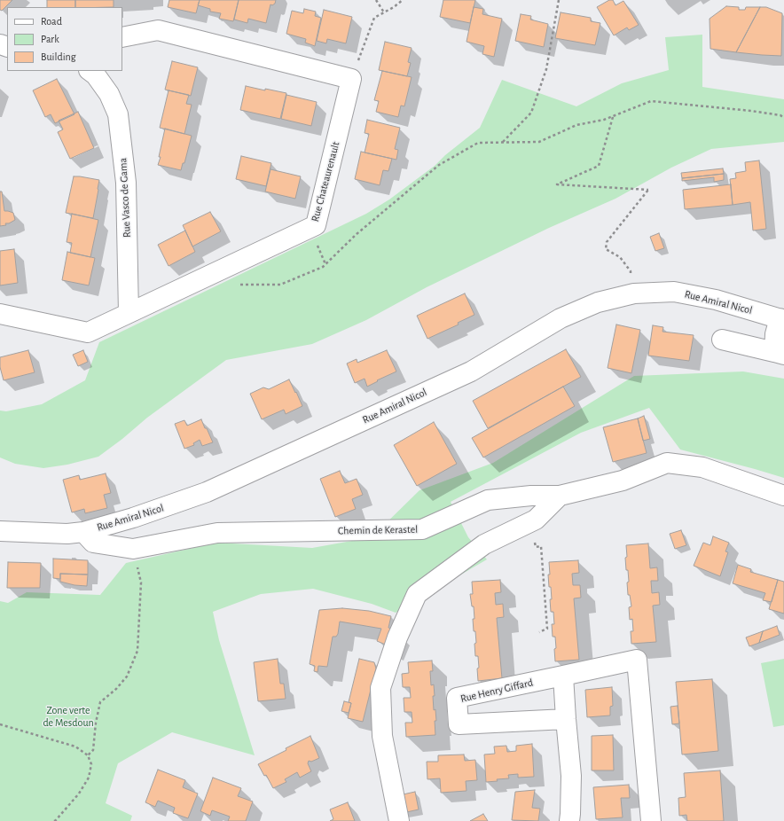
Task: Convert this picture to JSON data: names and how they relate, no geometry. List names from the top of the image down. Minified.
{"streets":{"street":["Rue Chateaurenault","Rue Vasco de Gama","Rue Amiral Nicol","Chemin de Kerastel","Rue Henry Giffard"]},"crossings":[["Rue Chateaurenault","Rue Vasco de Gama"],["Rue Amiral Nicol","Chemin de Kerastel"]],"parks":["Zone verte de Mesdoun"],"legend":["Road","Park","Building"]}
